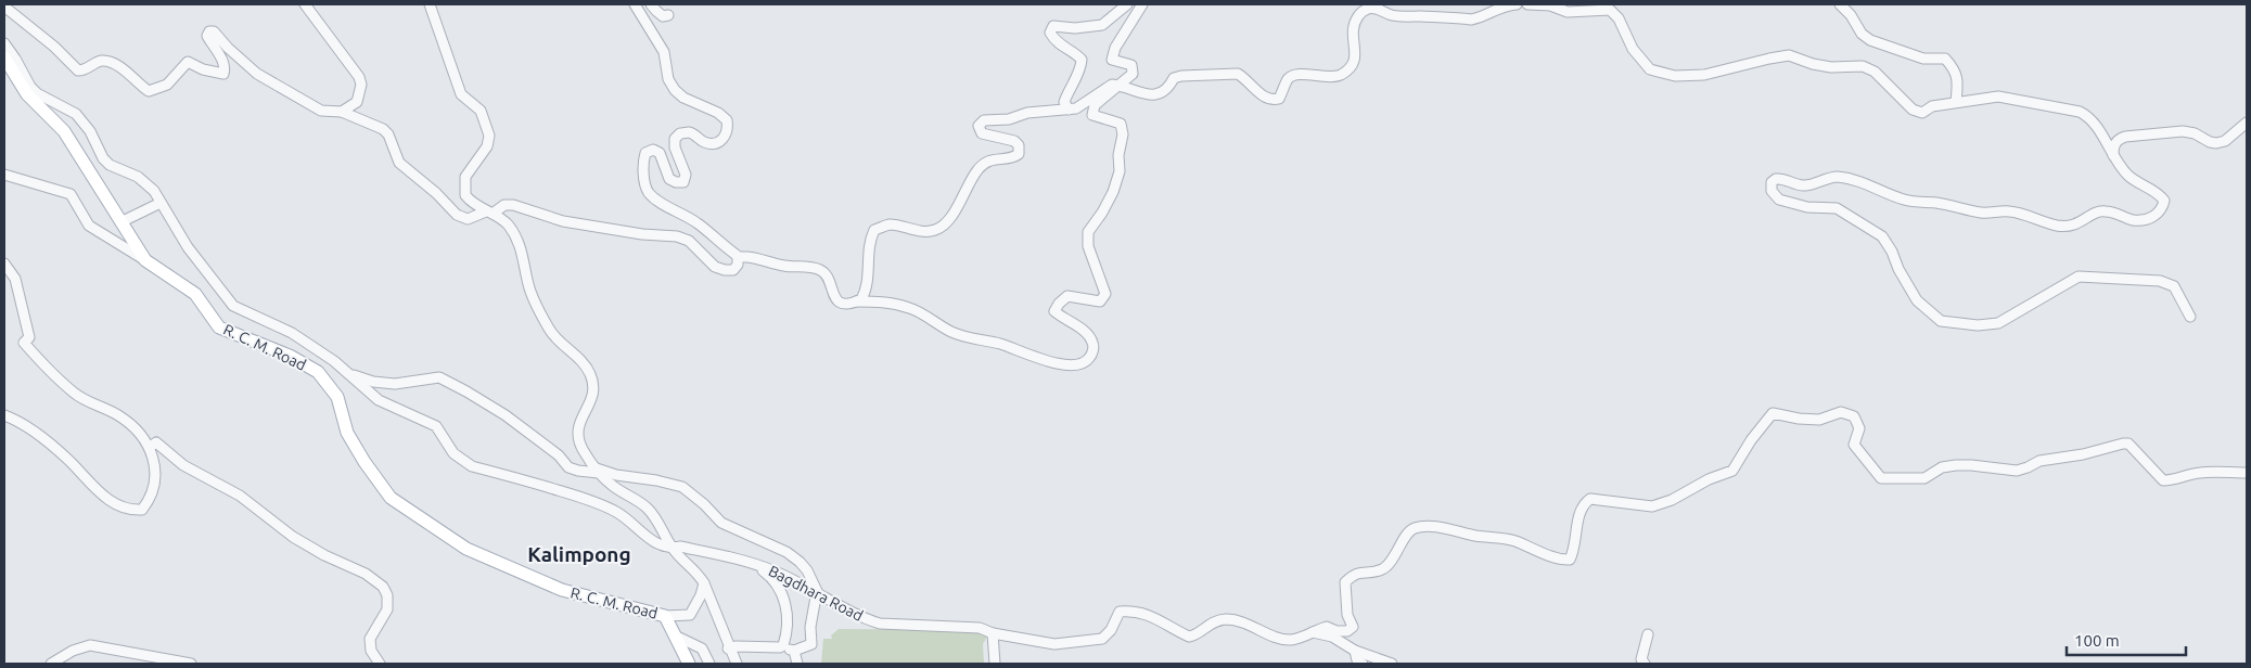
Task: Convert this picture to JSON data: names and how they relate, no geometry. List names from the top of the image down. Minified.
{"streets":{"main road":["R. C. M. Road"],"street":["Bagdhara Road"]},"districts":["Kalimpong"],"scale_bar":"100 m"}
